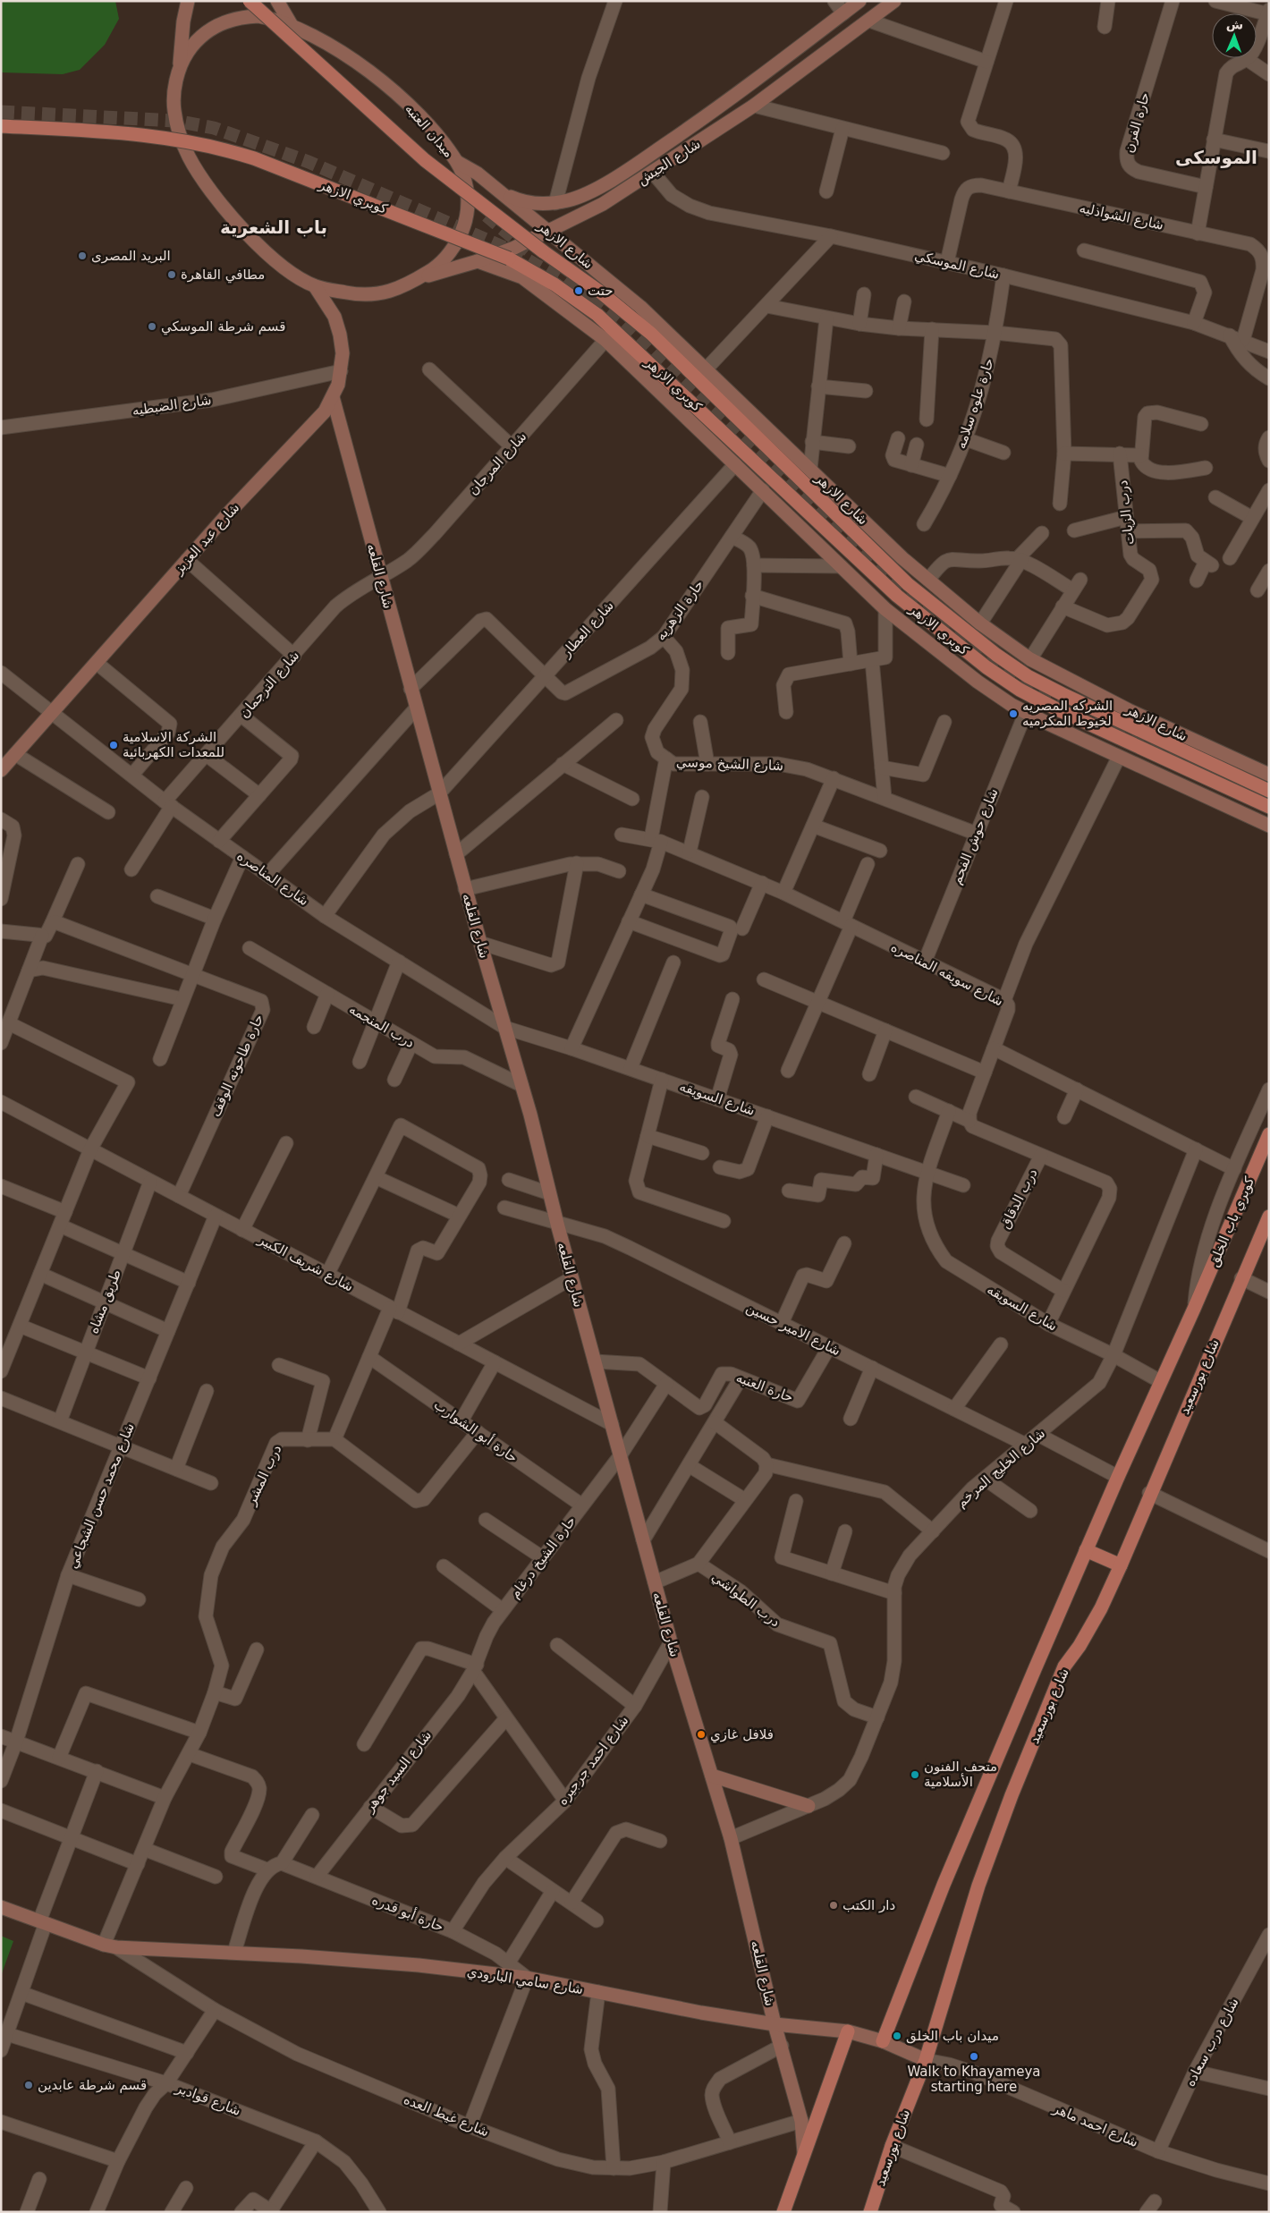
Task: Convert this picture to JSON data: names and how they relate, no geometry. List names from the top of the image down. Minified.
{"streets":{"main road":["ميدان العتبه","شارع الجيش","كوبري الازهر","شارع الازهر","شارع عبد العزيز","شارع القلعه","كوبري باب الخلق","شارع بورسعيد","شارع سامي البارودي"],"street":["حارة الفرن","شارع الشواذليه","شارع الموسكي","حارة علوه سلامه","شارع الضبطيه","شارع المرجان","درب الزيات","حارة الزهريه","شارع العطار","شارع الترجمان","شارع الشيخ موسي","شارع حوش الفحم","شارع المناصره","شارع سويقه المناصره","درب المنجمه","حارة طاحونه الوقف","شارع السويقه","درب الدقاق","شارع شريف الكبير","طريق مشاه","شارع الامير حسين","حارة العنبه","حارة أبو الشوارب","شارع الخليج المرخم","درب المشر","شارع محمد حسن الشجاعي","حارة الشيخ درغام","درب الطواشي","شارع احمد جرجيره","شارع السيد جوهر","حارة أبو قدره","شارع درب سعاده","شارع قوادير","شارع غيط العده","شارع احمد ماهر"]},"crossings":[["ميدان العتبه","شارع الجيش"],["ميدان العتبه","شارع الازهر"],["ميدان العتبه","شارع عبد العزيز"],["شارع الجيش","شارع الازهر"],["شارع الجيش","شارع الموسكي"],["شارع الشواذليه","شارع الموسكي"],["شارع الموسكي","حارة علوه سلامه"],["شارع الضبطيه","شارع عبد العزيز"],["شارع المرجان","شارع القلعه"],["شارع المرجان","شارع الترجمان"],["شارع عبد العزيز","شارع القلعه"],["شارع عبد العزيز","شارع المناصره"],["شارع القلعه","حارة الزهريه"],["شارع القلعه","شارع العطار"],["شارع القلعه","شارع الترجمان"],["شارع القلعه","شارع المناصره"],["شارع القلعه","درب المنجمه"],["شارع القلعه","شارع السويقه"],["شارع القلعه","شارع شريف الكبير"],["شارع القلعه","شارع الامير حسين"],["شارع القلعه","حارة العنبه"],["شارع القلعه","شارع الخليج المرخم"],["شارع القلعه","حارة الشيخ درغام"],["شارع القلعه","شارع احمد جرجيره"],["شارع القلعه","شارع سامي البارودي"],["شارع القلعه","شارع غيط العده"],["حارة الزهريه","شارع العطار"],["حارة الزهريه","شارع الشيخ موسي"],["شارع العطار","شارع المناصره"],["شارع الترجمان","شارع المناصره"],["شارع الشيخ موسي","شارع حوش الفحم"],["شارع حوش الفحم","شارع سويقه المناصره"],["شارع المناصره","شارع السويقه"],["حارة طاحونه الوقف","شارع شريف الكبير"],["شارع السويقه","درب الدقاق"],["شارع السويقه","شارع بورسعيد"],["شارع السويقه","شارع الخليج المرخم"],["كوبري باب الخلق","شارع بورسعيد"],["شارع شريف الكبير","طريق مشاه"],["شارع شريف الكبير","شارع محمد حسن الشجاعي"],["شارع الامير حسين","حارة العنبه"],["شارع الامير حسين","شارع الخليج المرخم"],["شارع بورسعيد","شارع سامي البارودي"],["شارع بورسعيد","شارع احمد ماهر"],["حارة العنبه","حارة الشيخ درغام"],["حارة أبو الشوارب","حارة الشيخ درغام"],["شارع الخليج المرخم","درب الطواشي"],["درب المشر","شارع سامي البارودي"],["درب المشر","شارع غيط العده"],["حارة الشيخ درغام","شارع السيد جوهر"],["شارع احمد جرجيره","حارة أبو قدره"],["شارع السيد جوهر","حارة أبو قدره"],["حارة أبو قدره","شارع سامي البارودي"],["شارع سامي البارودي","شارع غيط العده"],["شارع سامي البارودي","شارع احمد ماهر"],["شارع درب سعاده","شارع احمد ماهر"]],"districts":["الموسكى","باب الشعرية"],"places":["البريد المصرى","مطافي القاهرة","حتت","قسم شرطة الموسكي","الشركه المصريه لخيوط المكرميه","الشركة الاسلامية للمعدات الكهربائية","فلافل غازي","متحف الفنون الأسلامية","دار الكتب","ميدان باب الخلق","Walk to Khayameya starting here","قسم شرطة عابدين"],"north":"top"}
